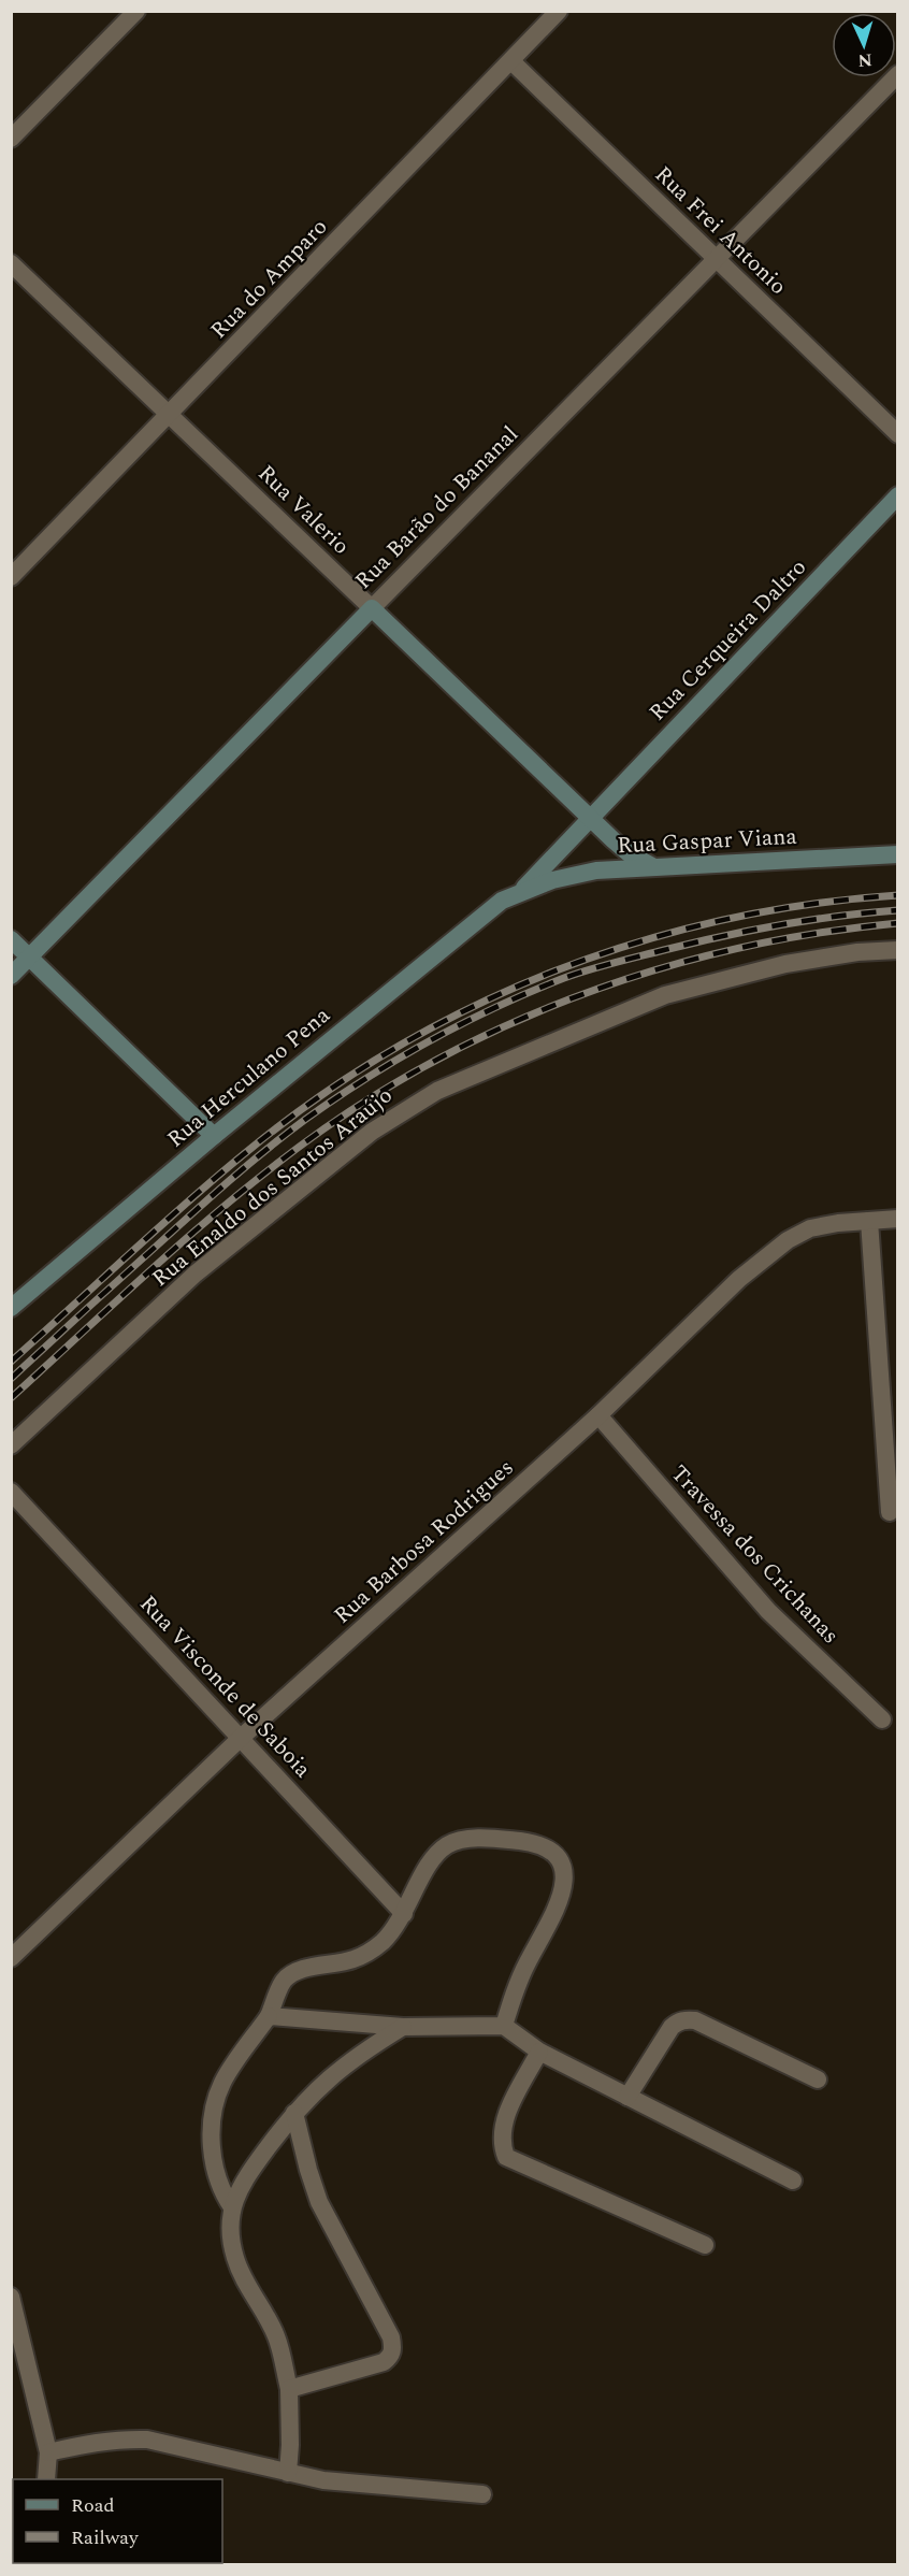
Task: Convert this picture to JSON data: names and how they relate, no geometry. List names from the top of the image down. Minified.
{"streets":{"main road":["Rua Barão do Bananal","Rua Valerio","Rua Cerqueira Daltro","Rua Gaspar Viana","Rua Herculano Pena"],"street":["Rua Frei Antonio","Rua do Amparo","Rua Enaldo dos Santos Araújo","Rua Barbosa Rodrigues","Travessa dos Crichanas","Rua Visconde de Saboia"]},"crossings":[["Rua Frei Antonio","Rua do Amparo"],["Rua Frei Antonio","Rua Barão do Bananal"],["Rua do Amparo","Rua Valerio"],["Rua Barão do Bananal","Rua Valerio"],["Rua Valerio","Rua Cerqueira Daltro"],["Rua Cerqueira Daltro","Rua Gaspar Viana"],["Rua Cerqueira Daltro","Rua Herculano Pena"],["Rua Gaspar Viana","Rua Herculano Pena"],["Rua Barbosa Rodrigues","Travessa dos Crichanas"],["Rua Barbosa Rodrigues","Rua Visconde de Saboia"]],"legend":["Road","Railway"],"north":"bottom"}
